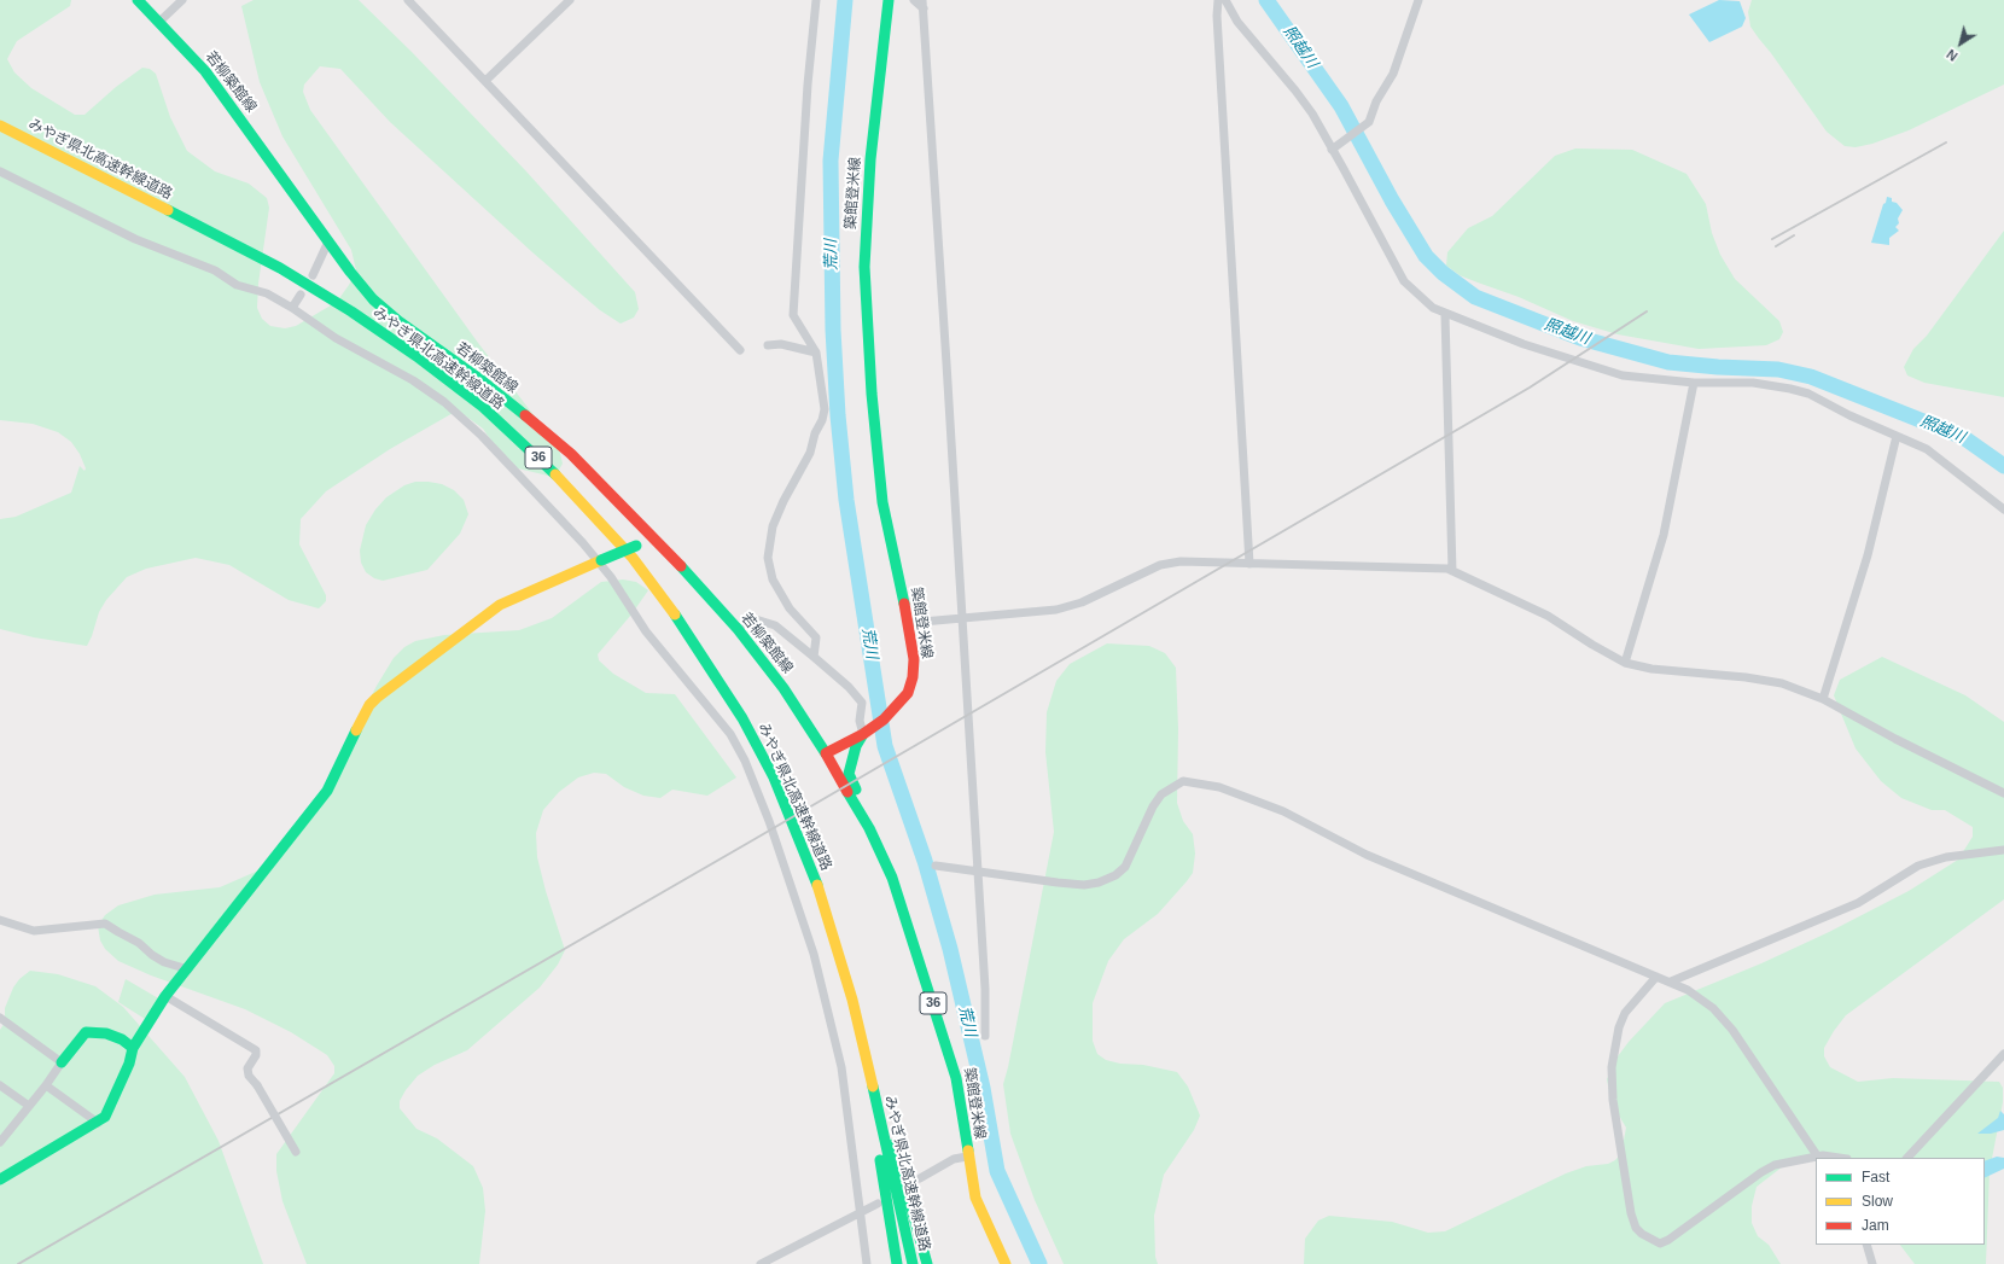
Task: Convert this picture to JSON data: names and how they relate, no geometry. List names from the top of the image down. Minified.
{"streets":{"main road":["若柳築館線","みやぎ県北高速幹線道路","築館登米線","36"]},"crossings":[["若柳築館線","築館登米線"]],"water":["照越川","荒川"],"legend":["Fast","Slow","Jam"],"north":"bottom left"}
